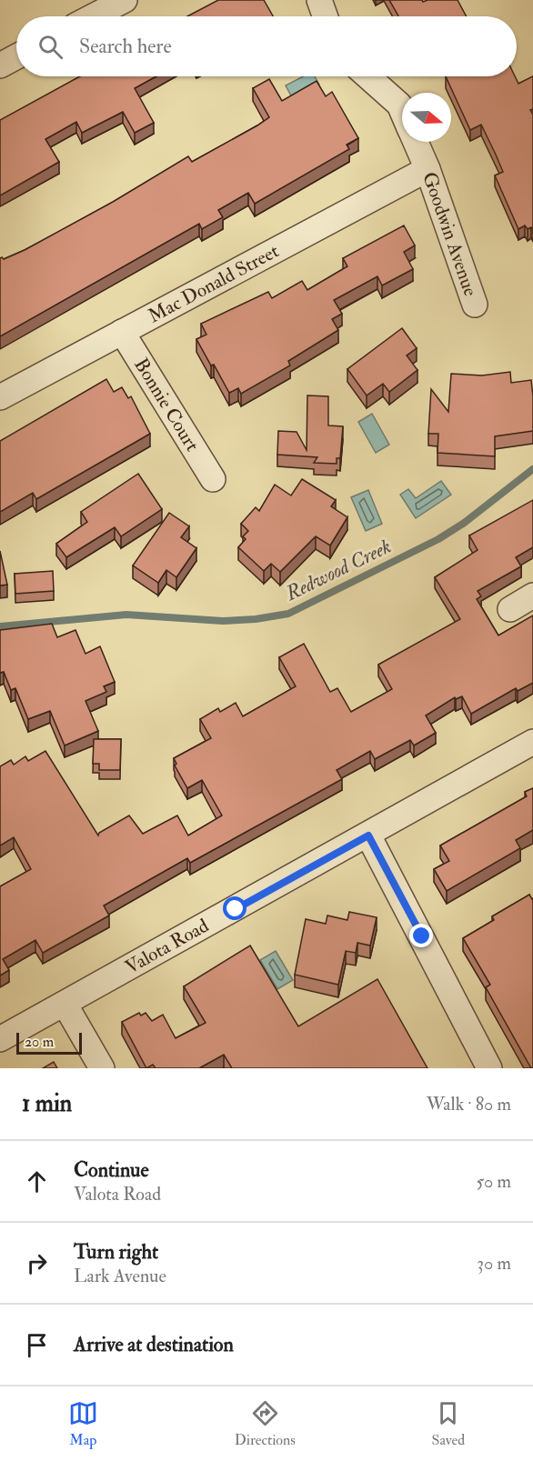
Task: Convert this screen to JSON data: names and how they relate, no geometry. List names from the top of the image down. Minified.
{"streets":{"street":["Goodwin Avenue","Mac Donald Street","Bonnie Court","Valota Road"]},"crossings":[["Goodwin Avenue","Mac Donald Street"],["Mac Donald Street","Bonnie Court"]],"water":["Redwood Creek"],"scale_bar":"20 m","north":"right","page":{"search":"Search here","scale":"20 m","heading":["1 min","Walk · 80 m"],"list":[["Continue","Valota Road","50 m"],["Turn right","Lark Avenue","30 m"],"Arrive at destination"],"nav":["Map","Directions","Saved"]}}
